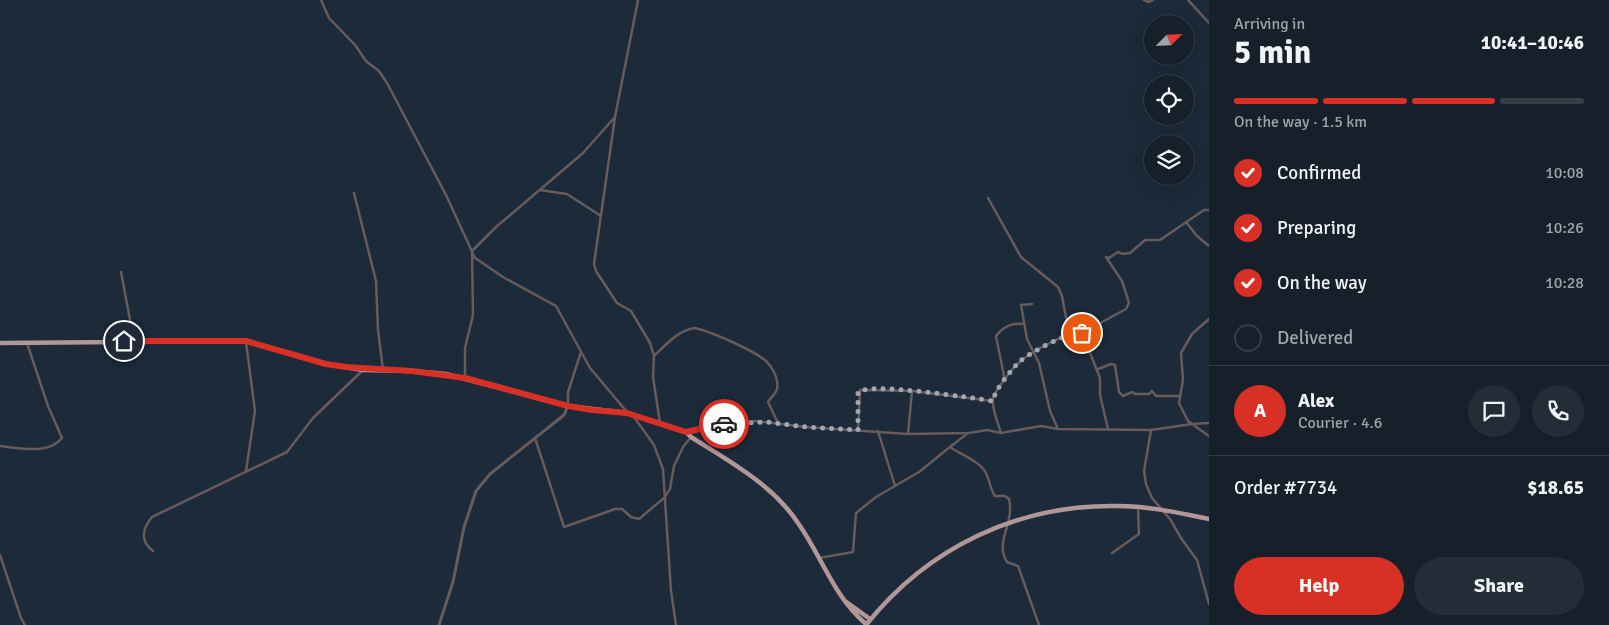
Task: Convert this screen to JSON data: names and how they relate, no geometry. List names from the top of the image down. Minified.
{"north":"top right","page":{"heading":["5 min","Arriving in","10:41–10:46"],"panel":["Alex","Courier · 4.6","Order #7734","$18.65"],"bar":"On the way · 1.5 km","list":[["Confirmed","10:08"],["Preparing","10:26"],["On the way","10:28"],"Delivered"],"round":"A","buttons":["Help","Share"]}}
